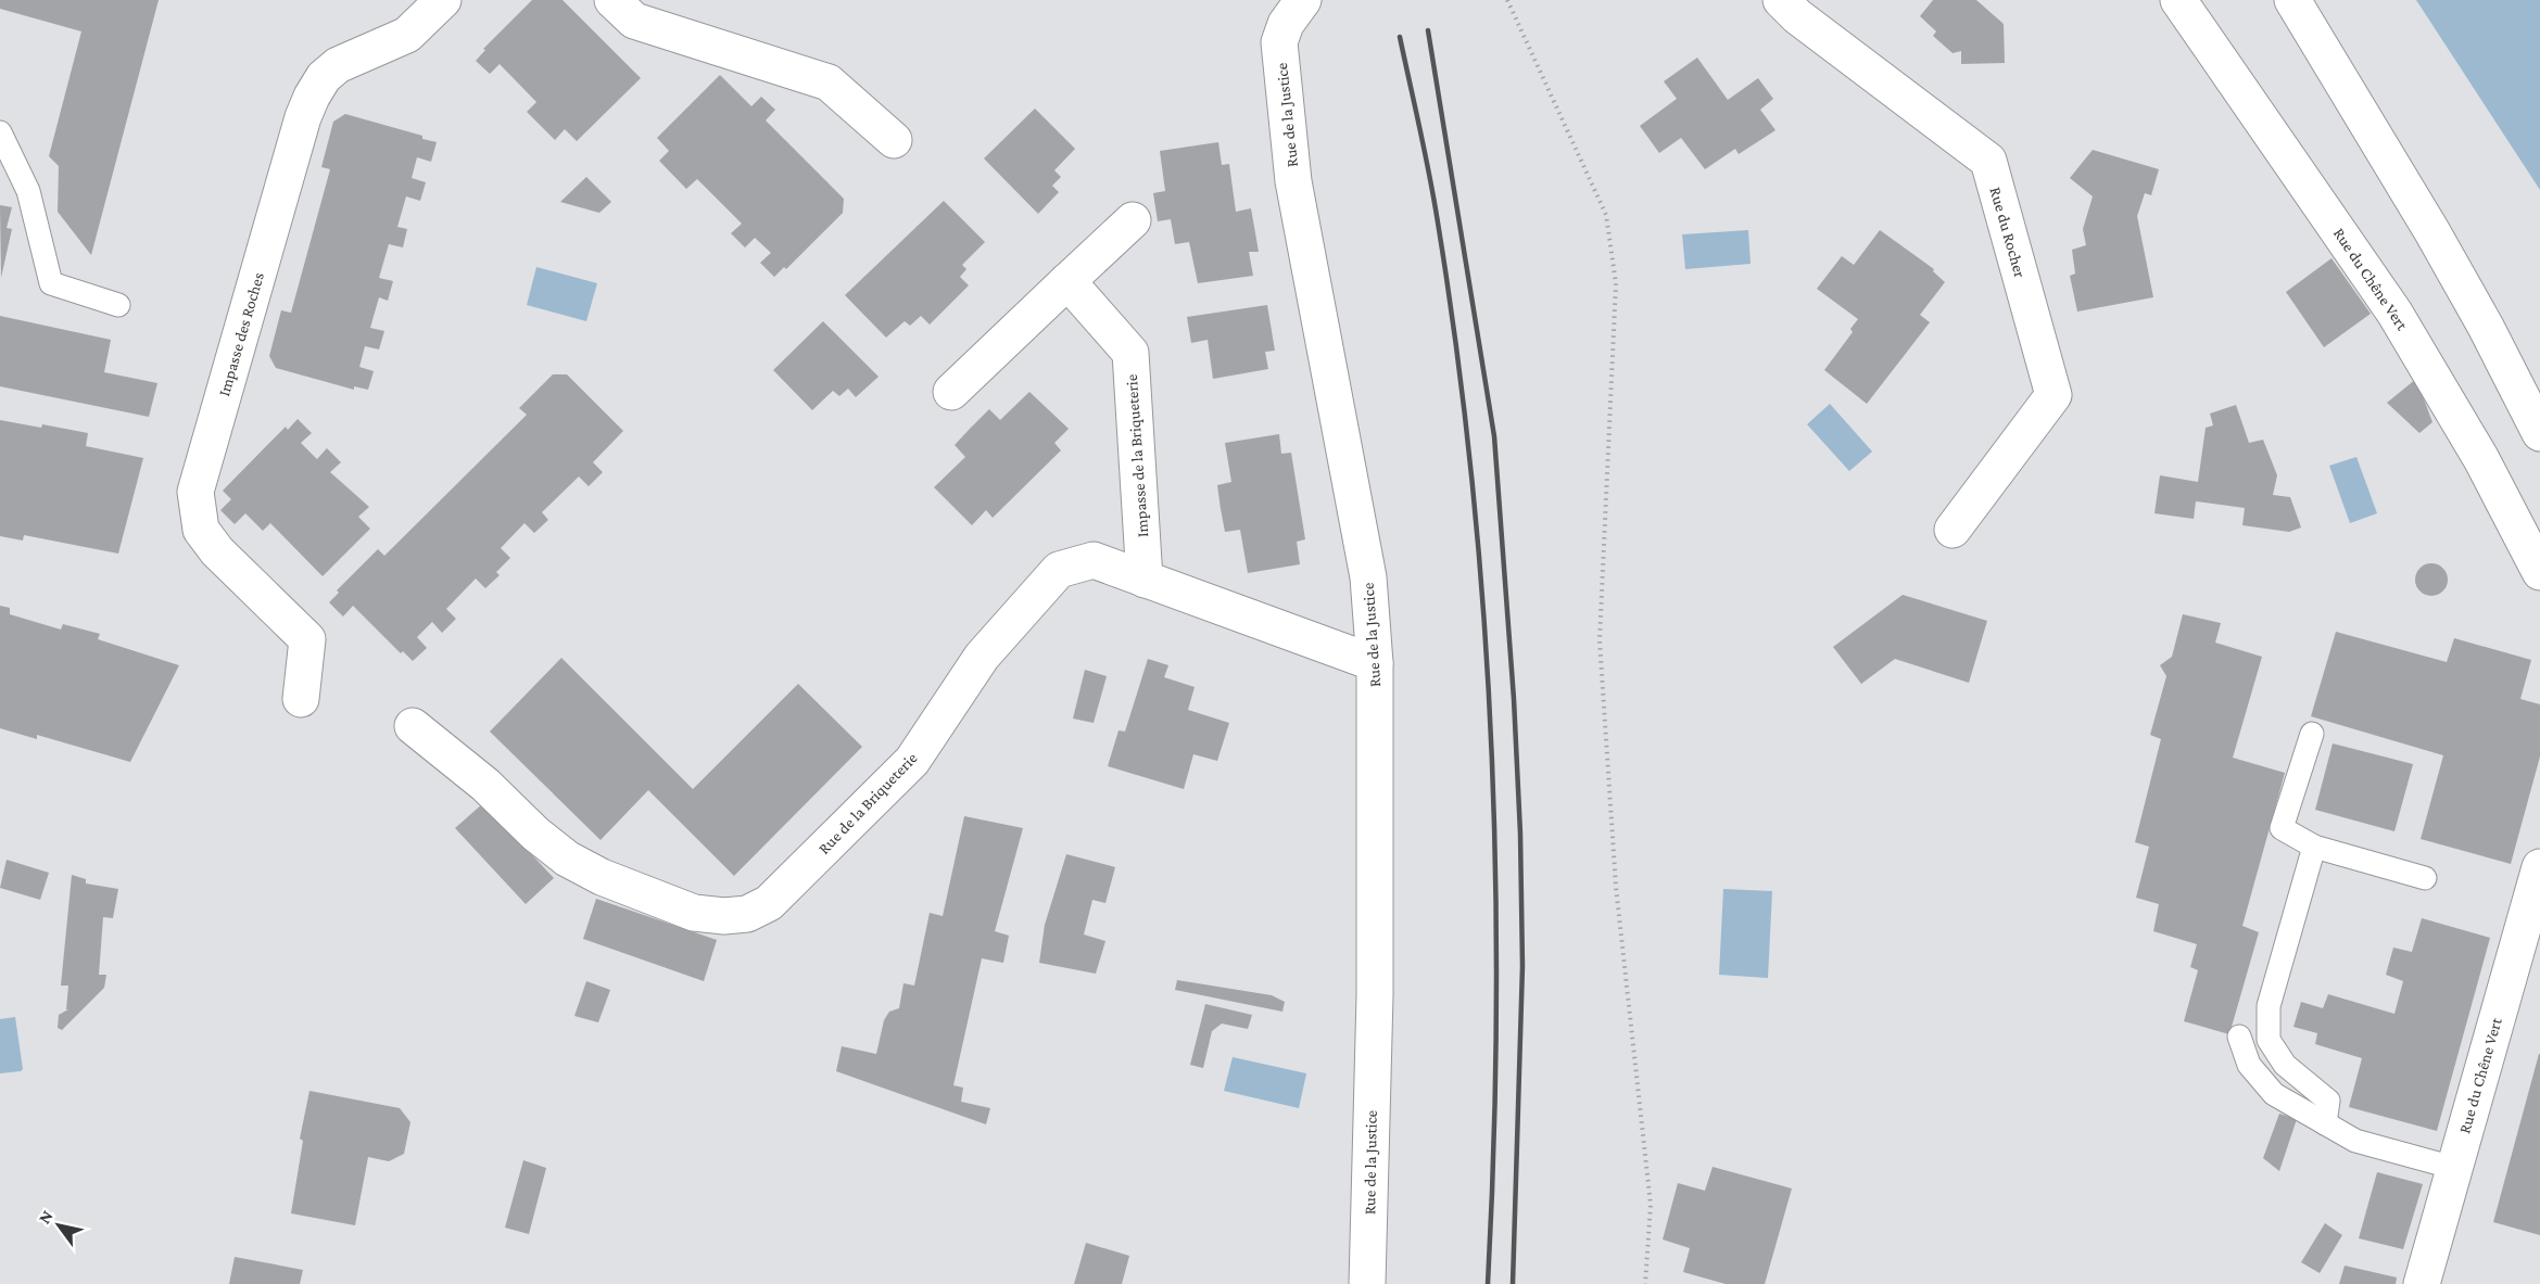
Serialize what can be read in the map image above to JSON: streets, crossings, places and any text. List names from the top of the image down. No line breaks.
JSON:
{"streets":{"street":["Rue de la Justice","Rue du Rocher","Rue du Chêne Vert","Impasse des Roches","Impasse de la Briqueterie","Rue de la Briqueterie"]},"crossings":[["Rue de la Justice","Rue de la Briqueterie"],["Impasse de la Briqueterie","Rue de la Briqueterie"]],"north":"top left"}
